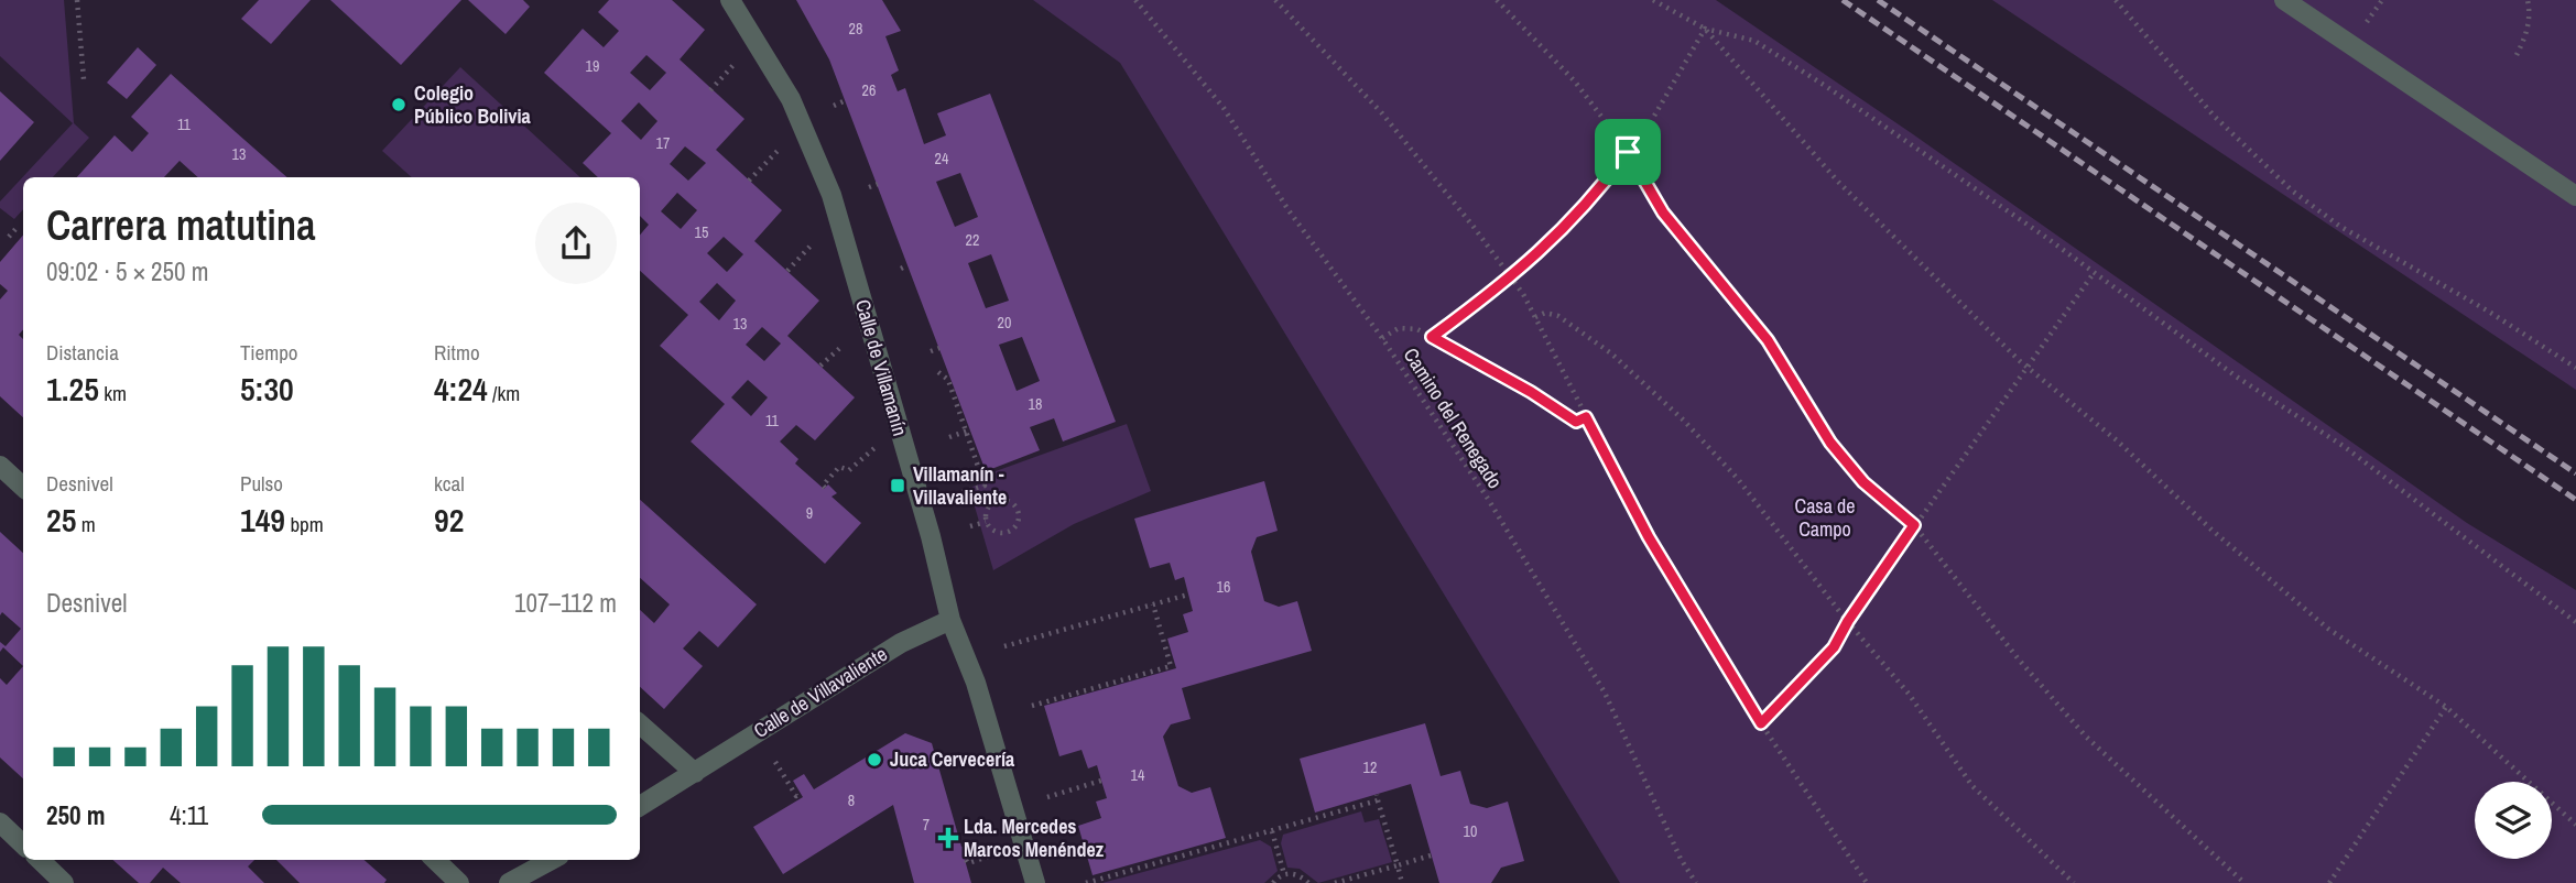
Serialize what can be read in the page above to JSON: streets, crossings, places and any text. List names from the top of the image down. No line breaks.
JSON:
{"streets":{"street":["Calle de Villamanín","Calle de Villavaliente"],"path":["Camino del Renegado"]},"crossings":[["Calle de Villamanín","Calle de Villavaliente"]],"parks":["Casa de Campo"],"places":{"other":["Colegio Público Bolivia","Juca Cervecería"],"transit":["Villamanín - Villavaliente"],"health":["Lda. Mercedes Marcos Menéndez"]},"house_numbers":["28","19","26","11","17","13","24","15","22","20","13","18","11","9","16","12","14","8","7","10"],"page":{"heading":["Carrera matutina","09:02 · 5 × 250 m"],"stats":[["Distancia","1.25 km"],["Tiempo","5:30"],["Ritmo","4:24 /km"],["Desnivel","25 m"],["Pulso","149 bpm"],["kcal","92"]],"chart":["Desnivel","107–112 m"],"list":[{"name":"250 m","note":"4:11"}]}}
